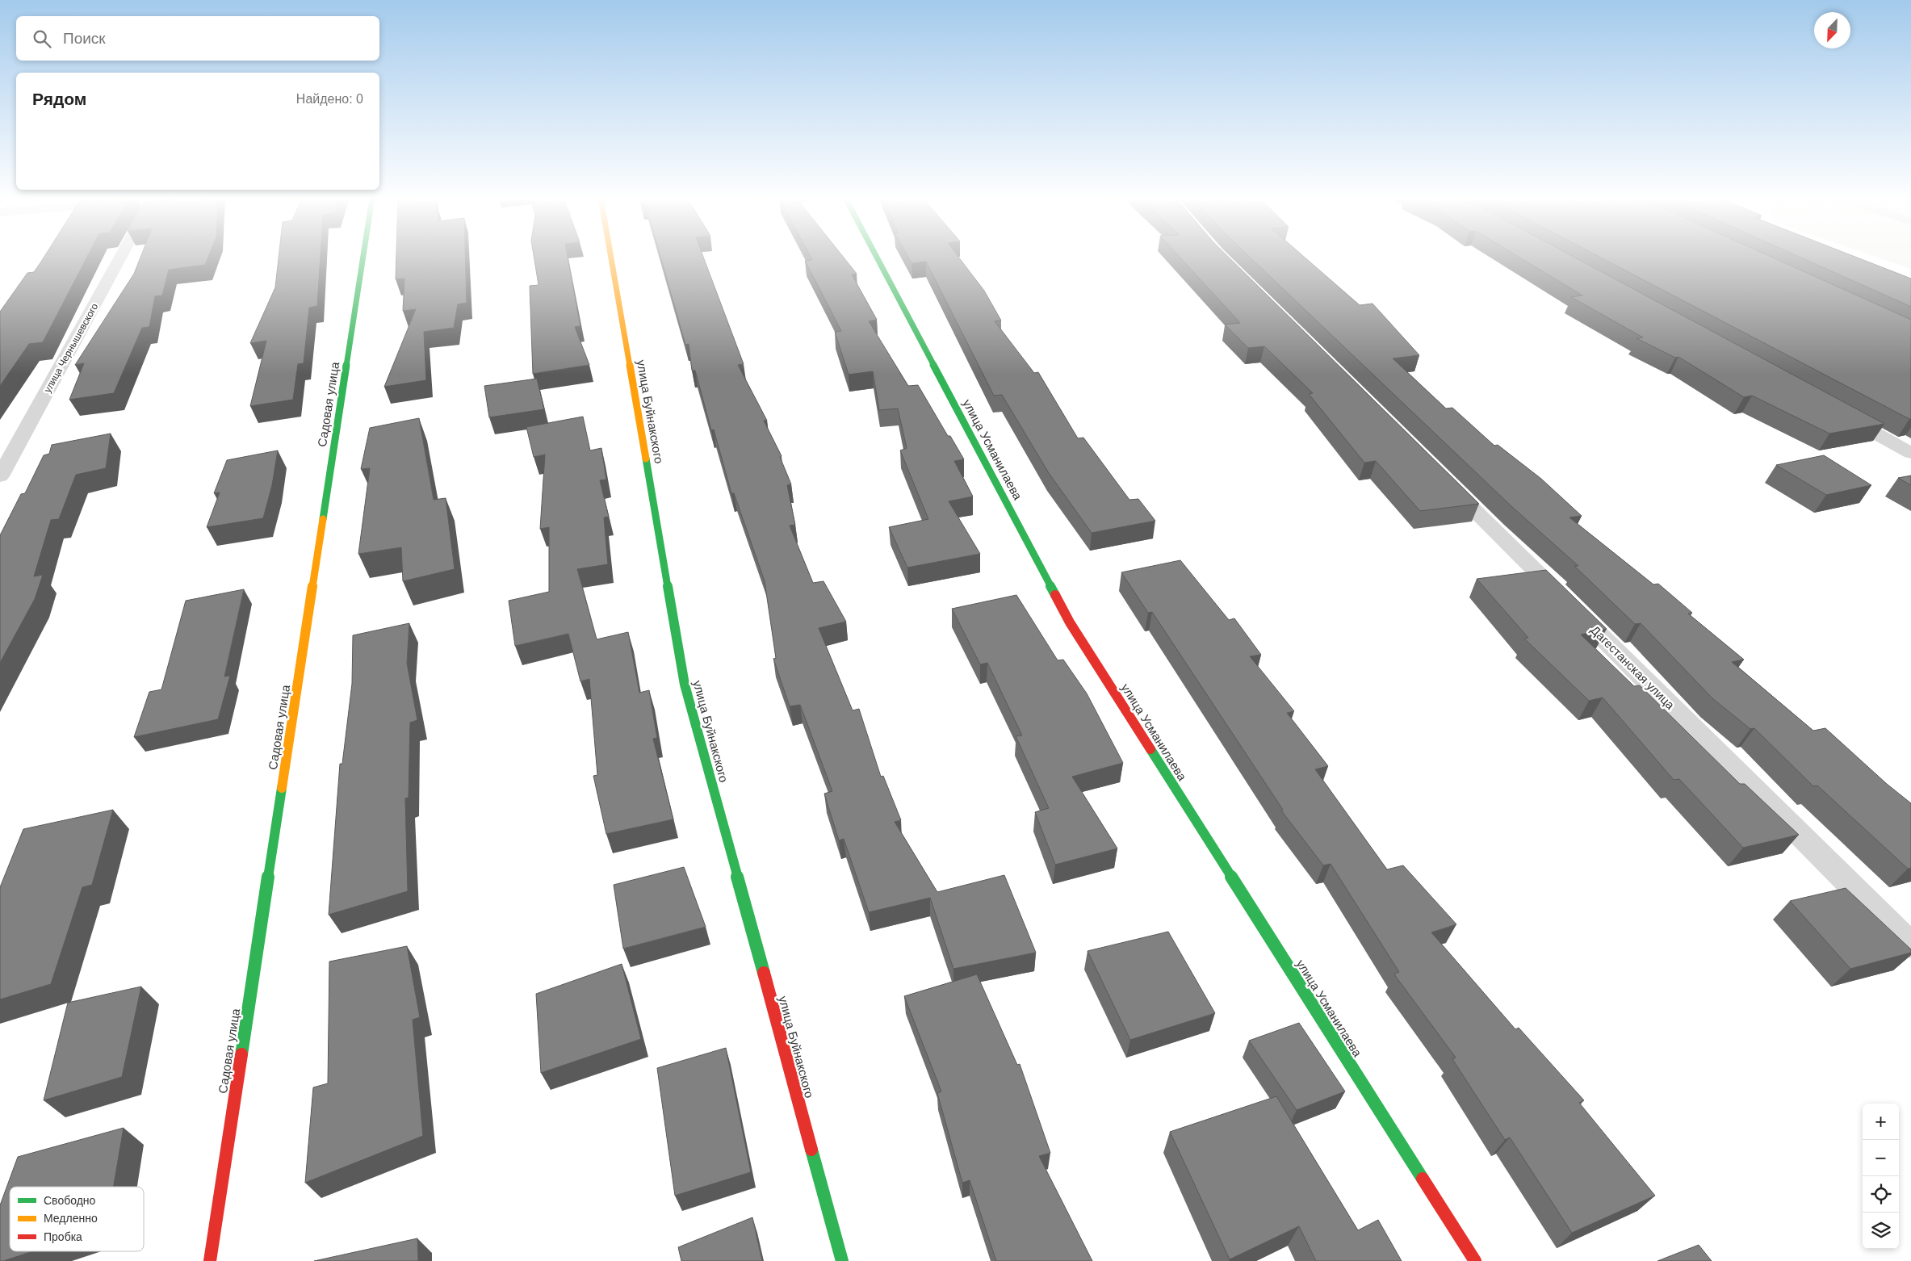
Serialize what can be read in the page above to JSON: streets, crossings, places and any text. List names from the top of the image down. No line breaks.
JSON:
{"streets":{"street":["улица Чернышевского","Садовая улица","улица Буйнакского","улица Усманилаева","Дагестанская улица"]},"legend":["Свободно","Медленно","Пробка"],"north":"bottom left","page":{"search":"Поиск","heading":["Рядом","Найдено: 0"],"map_buttons":["+","−"]}}
